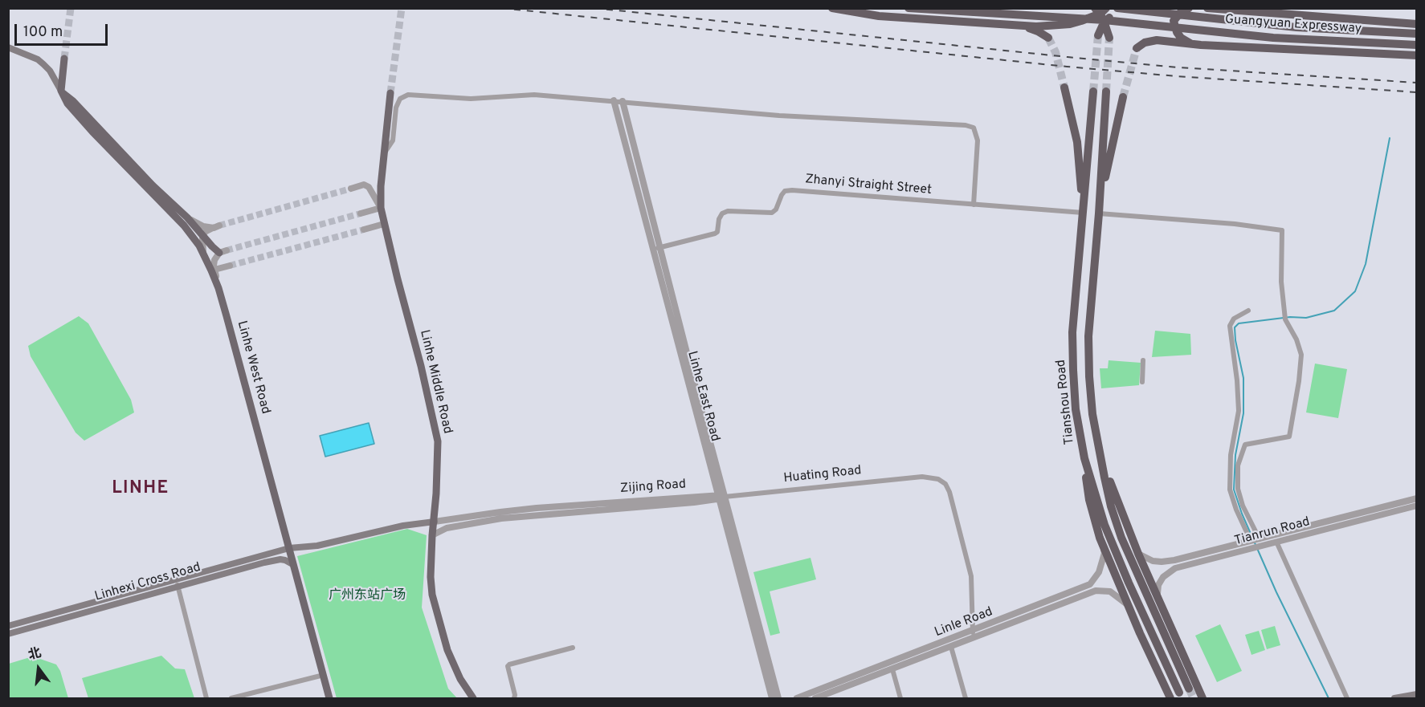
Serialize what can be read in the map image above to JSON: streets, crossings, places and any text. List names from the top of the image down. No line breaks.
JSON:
{"streets":{"highway":["Guangyuan Expressway","Tianshou Road"],"main road":["Linhe West Road","Linhe Middle Road","Zijing Road","Linhexi Cross Road"],"street":["Zhanyi Straight Street","Linhe East Road","Huating Road","Tianrun Road","Linle Road"]},"crossings":[["Zhanyi Straight Street","Linhe East Road"],["Zhanyi Straight Street","Tianshou Road"],["Linhe West Road","Zijing Road"],["Linhe West Road","Linhexi Cross Road"],["Linhe Middle Road","Zijing Road"],["Linhe East Road","Huating Road"],["Linhe East Road","Zijing Road"],["Huating Road","Zijing Road"],["Huating Road","Linle Road"],["Zijing Road","Linhexi Cross Road"]],"districts":["LINHE"],"parks":["广州东站广场"],"scale_bar":"100 m","north":"top"}
